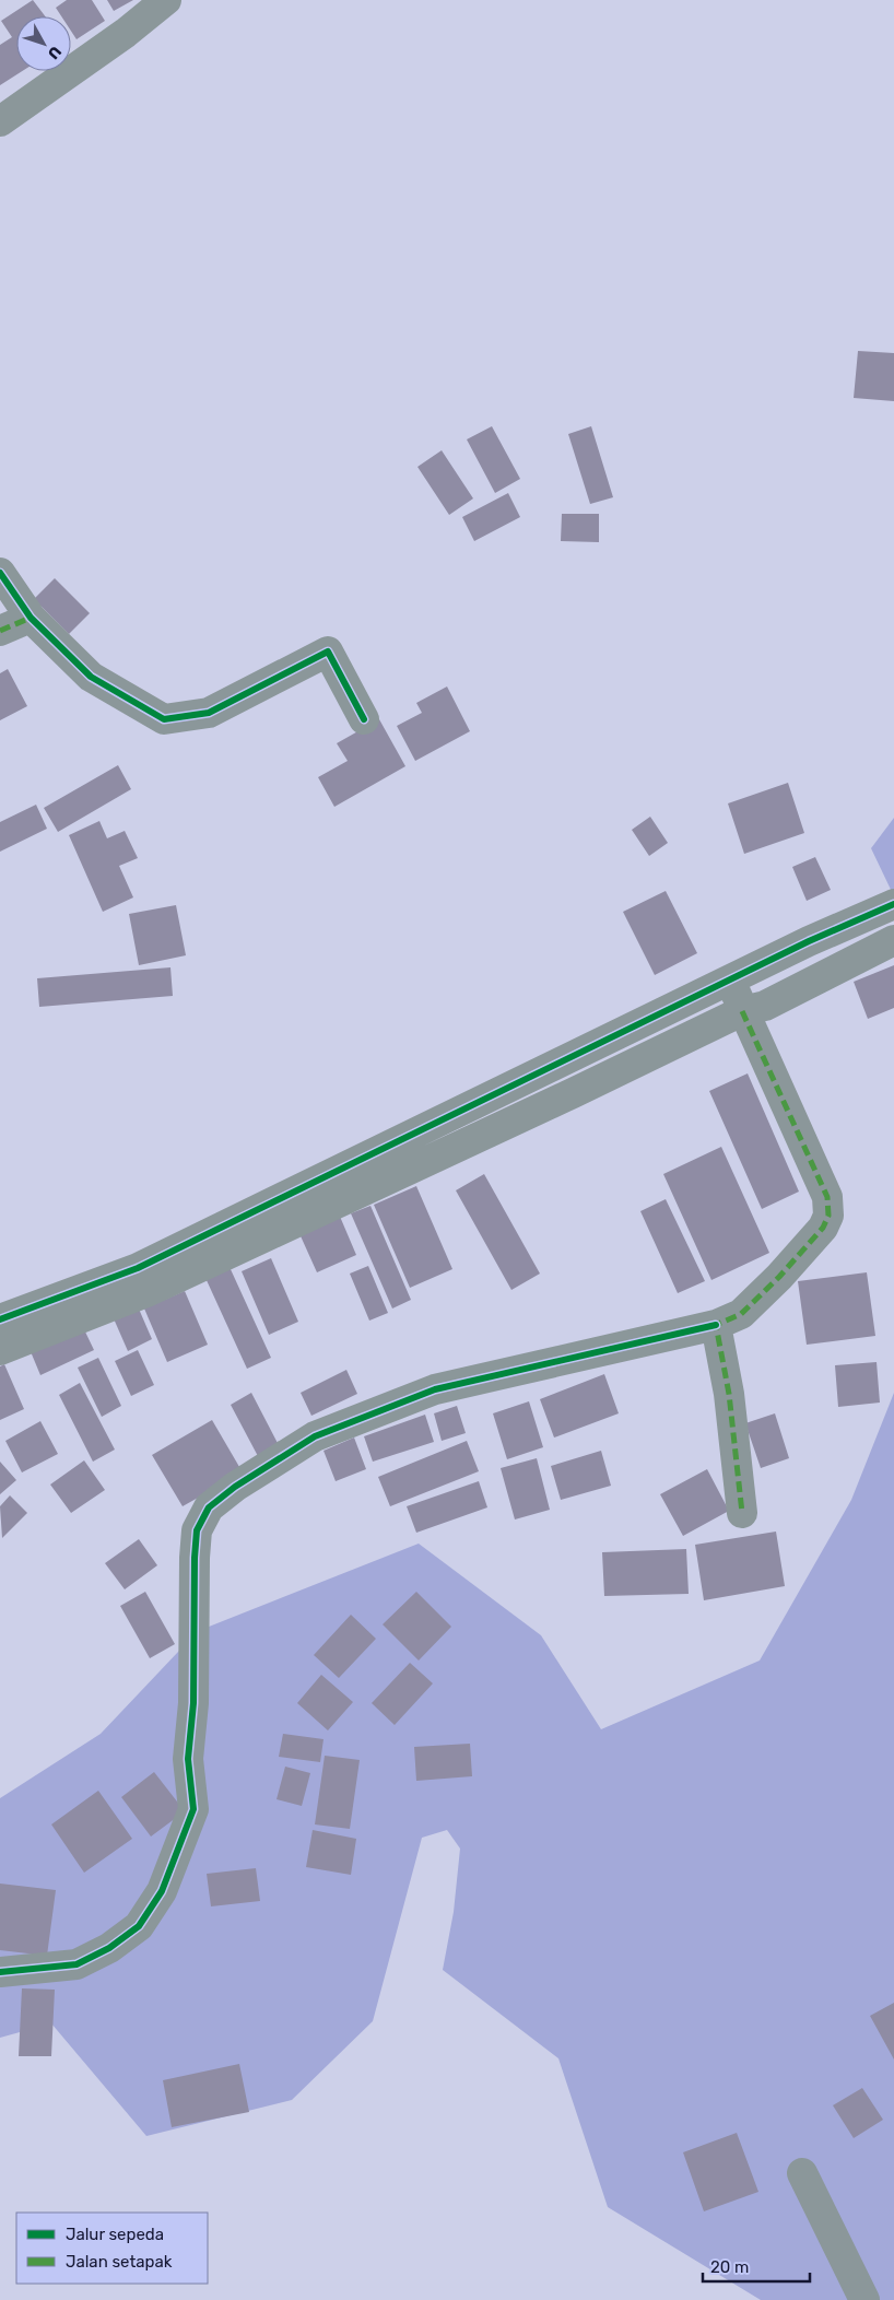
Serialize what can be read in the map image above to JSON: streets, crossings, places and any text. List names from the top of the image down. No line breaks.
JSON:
{"legend":["Jalur sepeda","Jalan setapak"],"scale_bar":"20 m","north":"bottom right"}
